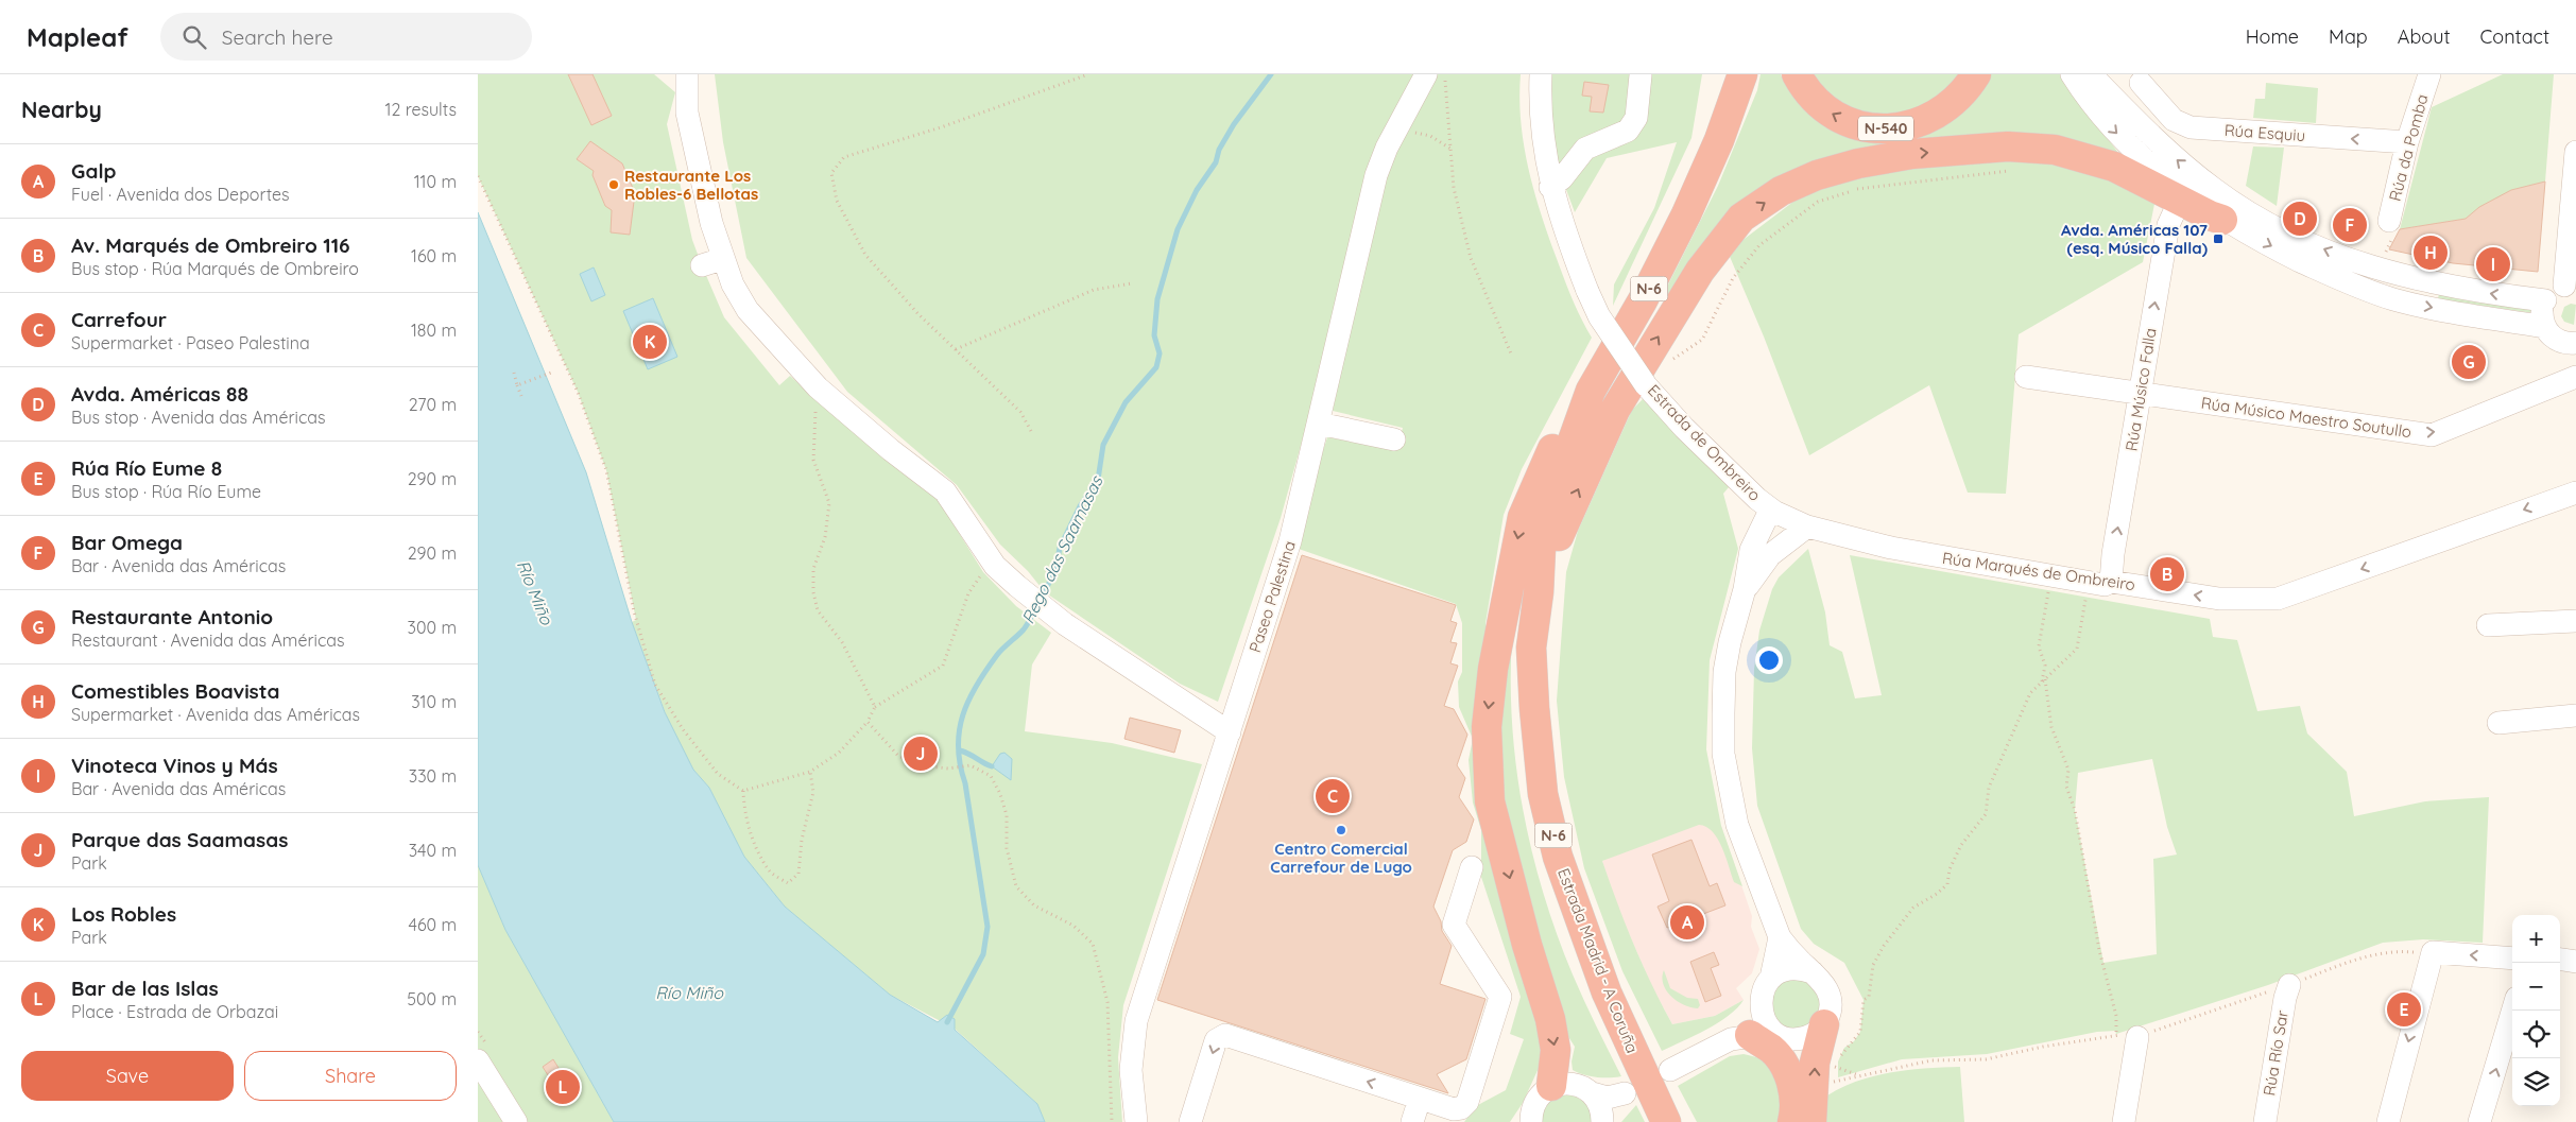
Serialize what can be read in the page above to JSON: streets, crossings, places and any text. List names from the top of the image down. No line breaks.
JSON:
{"streets":{"highway":["N-540","N-6","Estrada Madrid - A Coruña"],"street":["Rúa Esquiu","Rúa da Pomba","Rúa Músico Falla","Rúa Músico Maestro Soutullo","Estrada de Ombreiro","Rúa Marqués de Ombreiro","Paseo Palestina","Rúa Río Sar"]},"crossings":[["Rúa Esquiu","Rúa da Pomba"],["Rúa Músico Falla","Rúa Músico Maestro Soutullo"],["Rúa Músico Falla","Rúa Marqués de Ombreiro"],["Estrada de Ombreiro","Rúa Marqués de Ombreiro"]],"one_way":["Rúa Músico Falla","Rúa Marqués de Ombreiro"],"water":["Rego das Saamasas","Río Miño"],"places":{"other":["Restaurante Los Robles-6 Bellotas","Centro Comercial Carrefour de Lugo"],"transit":["Avda. Américas 107 (esq. Músico Falla)"]},"page":{"header":"Mapleaf","search":"Search here","nav":["Home","Map","About","Contact"],"heading":["Nearby","12 results"],"list":[{"mark":"A","name":"Galp","note":"Fuel · Avenida dos Deportes","value":"110 m"},{"mark":"B","name":"Av. Marqués de Ombreiro 116","note":"Bus stop · Rúa Marqués de Ombreiro","value":"160 m"},{"mark":"C","name":"Carrefour","note":"Supermarket · Paseo Palestina","value":"180 m"},{"mark":"D","name":"Avda. Américas 88","note":"Bus stop · Avenida das Américas","value":"270 m"},{"mark":"E","name":"Rúa Río Eume 8","note":"Bus stop · Rúa Río Eume","value":"290 m"},{"mark":"F","name":"Bar Omega","note":"Bar · Avenida das Américas","value":"290 m"},{"mark":"G","name":"Restaurante Antonio","note":"Restaurant · Avenida das Américas","value":"300 m"},{"mark":"H","name":"Comestibles Boavista","note":"Supermarket · Avenida das Américas","value":"310 m"},{"mark":"I","name":"Vinoteca Vinos y Más","note":"Bar · Avenida das Américas","value":"330 m"},{"mark":"J","name":"Parque das Saamasas","note":"Park","value":"340 m"},{"mark":"K","name":"Los Robles","note":"Park","value":"460 m"},{"mark":"L","name":"Bar de las Islas","note":"Place · Estrada de Orbazai","value":"500 m"}],"pins":["D","F","H","I","K","G","B","J","C","A","E","L"],"map_buttons":["+","−"],"buttons":["Save","Share"]}}
